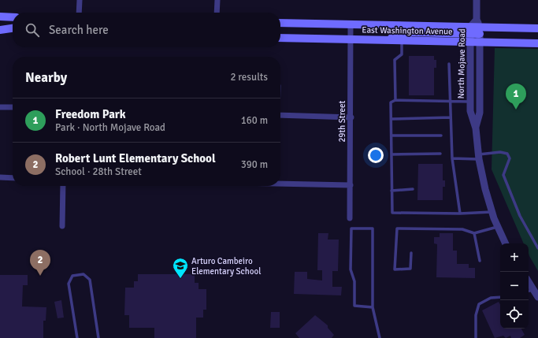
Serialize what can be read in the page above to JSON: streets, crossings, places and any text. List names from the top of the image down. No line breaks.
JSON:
{"streets":{"main road":["East Washington Avenue"],"street":["North Mojave Road","29th Street"]},"crossings":[["East Washington Avenue","North Mojave Road"],["East Washington Avenue","29th Street"]],"places":{"school or university":["Arturo Cambeiro Elementary School"]},"page":{"search":"Search here","heading":["Nearby","2 results"],"pins":["1","2"],"list":[{"mark":"1","name":"Freedom Park","note":"Park · North Mojave Road","value":"160 m"},{"mark":"2","name":"Robert Lunt Elementary School","note":"School · 28th Street","value":"390 m"}],"map_buttons":["+","−"]}}
